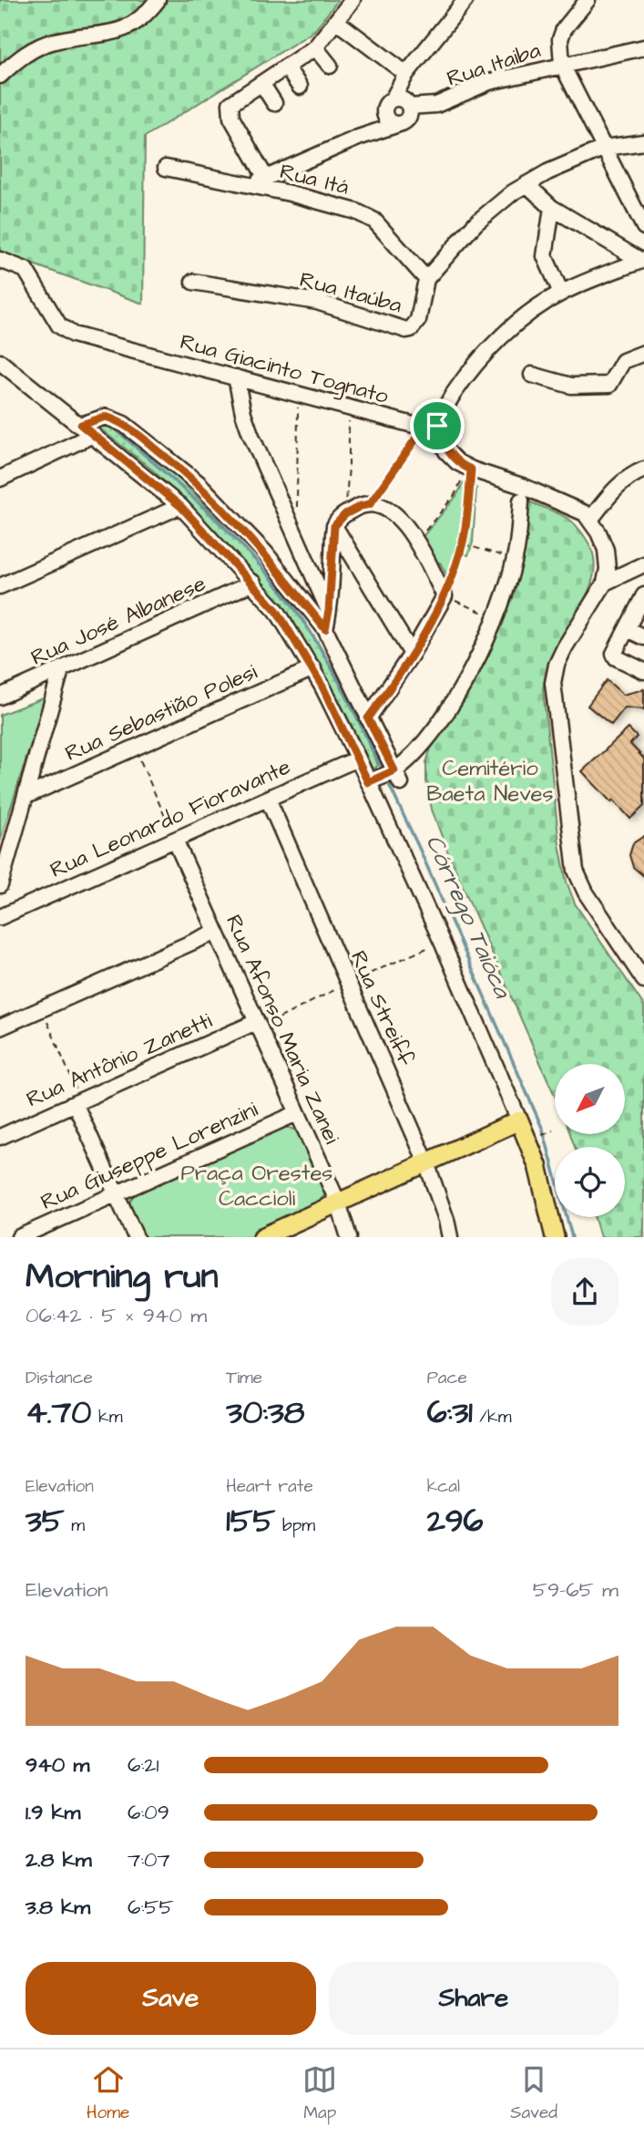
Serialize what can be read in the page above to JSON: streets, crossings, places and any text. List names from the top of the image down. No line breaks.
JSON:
{"streets":{"street":["Rua Itaiba","Rua Itá","Rua Itaúba","Rua Giacinto Tognato","Rua José Albanese","Rua Sebastião Polesi","Rua Leonardo Fioravante","Rua Streiff","Rua Afonso Maria Zanei","Rua Antônio Zanetti","Rua Giuseppe Lorenzini"]},"crossings":[["Rua Itaiba","Rua Itá"],["Rua Itaiba","Rua Itaúba"],["Rua Itá","Rua Itaúba"],["Rua Leonardo Fioravante","Rua Streiff"],["Rua Leonardo Fioravante","Rua Afonso Maria Zanei"],["Rua Afonso Maria Zanei","Rua Antônio Zanetti"],["Rua Afonso Maria Zanei","Rua Giuseppe Lorenzini"]],"water":["Córrego Taióca"],"parks":["Cemitério Baeta Neves","Praça Orestes Caccioli"],"north":"bottom left","page":{"heading":["Morning run","06:42 · 5 × 940 m"],"stats":[["Distance","4.70 km"],["Time","30:38"],["Pace","6:31 /km"],["Elevation","35 m"],["Heart rate","155 bpm"],["kcal","296"]],"chart":["Elevation","59–65 m"],"list":[{"name":"940 m","note":"6:21"},{"name":"1.9 km","note":"6:09"},{"name":"2.8 km","note":"7:07"},{"name":"3.8 km","note":"6:55"}],"buttons":["Save","Share"],"tabs":["Home","Map","Saved"]}}
